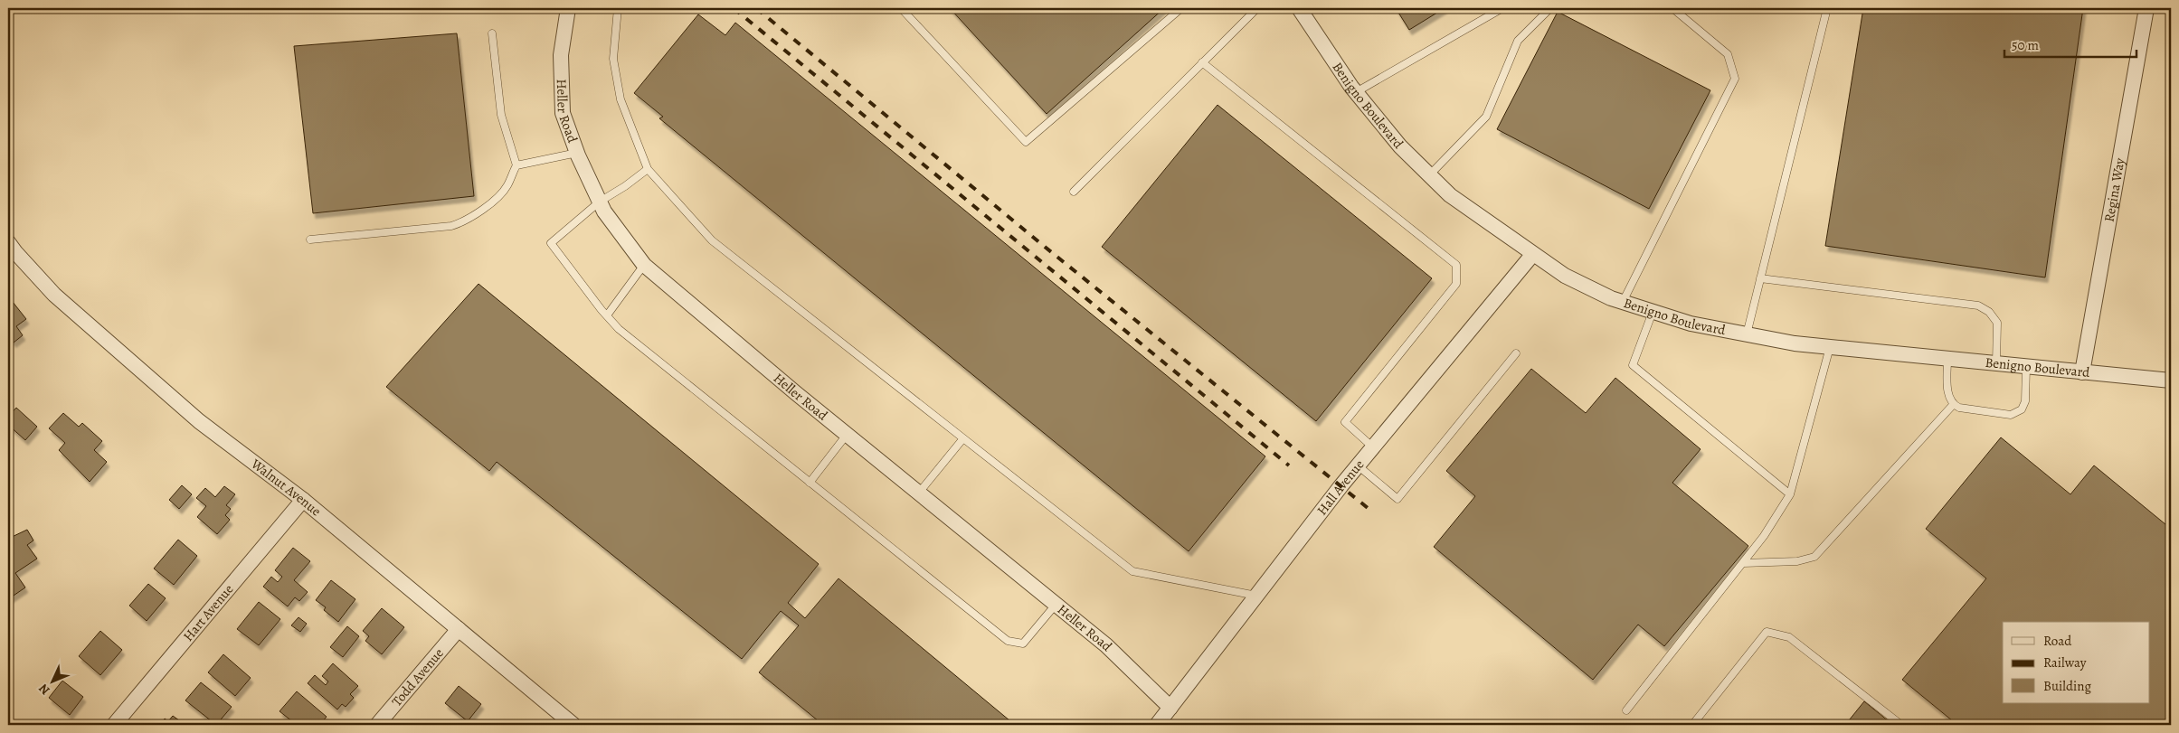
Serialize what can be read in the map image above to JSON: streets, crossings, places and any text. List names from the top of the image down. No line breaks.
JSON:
{"streets":{"street":["Benigno Boulevard","Heller Road","Regina Way","Hall Avenue","Walnut Avenue","Hart Avenue","Todd Avenue"]},"crossings":[["Benigno Boulevard","Regina Way"],["Benigno Boulevard","Hall Avenue"],["Heller Road","Hall Avenue"],["Walnut Avenue","Hart Avenue"],["Walnut Avenue","Todd Avenue"]],"legend":["Road","Railway","Building"],"scale_bar":"50 m","north":"bottom left"}
